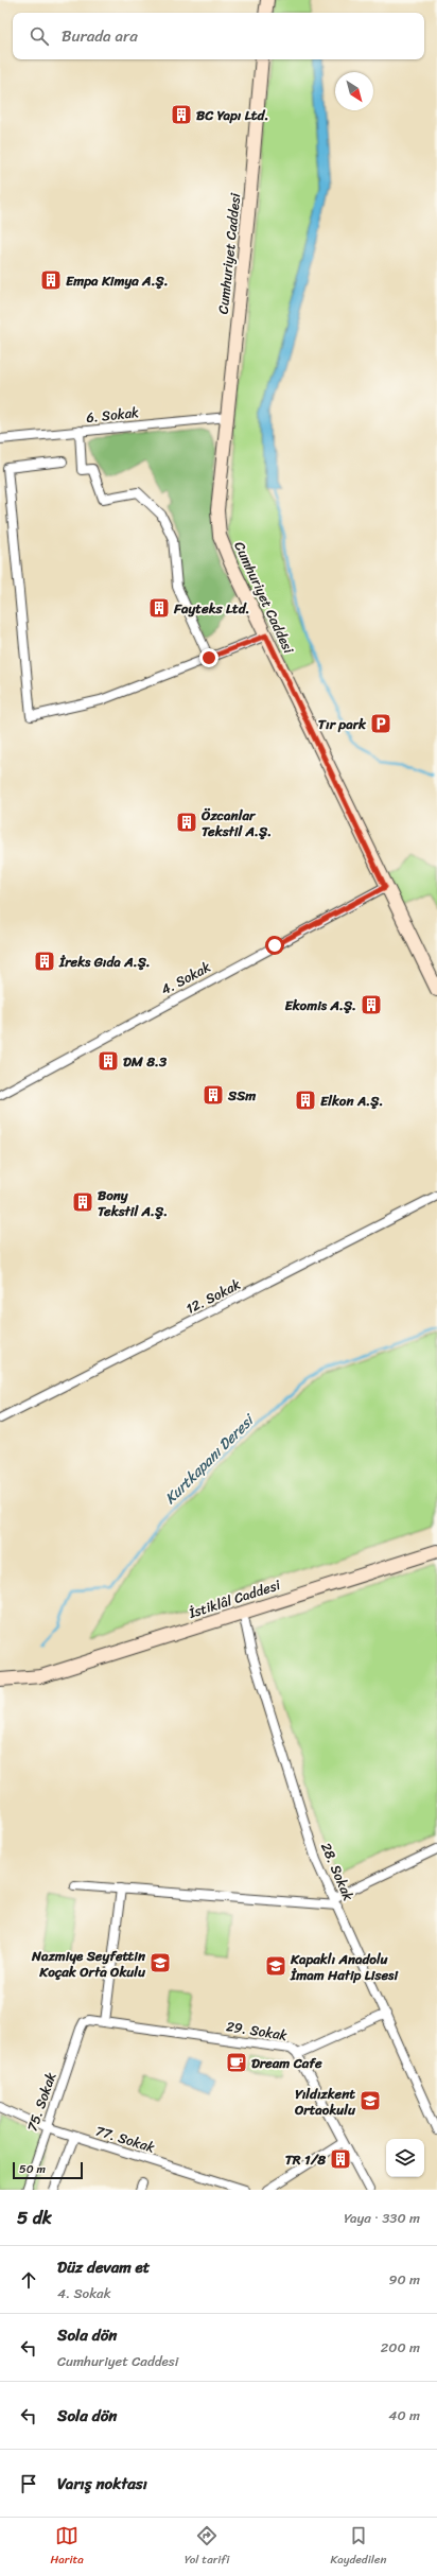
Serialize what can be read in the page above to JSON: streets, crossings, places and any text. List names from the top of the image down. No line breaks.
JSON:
{"streets":{"street":["Cumhuriyet Caddesi","6. Sokak","4. Sokak","12. Sokak","İstiklâl Caddesi","28. Sokak","29. Sokak","75. Sokak","77. Sokak"]},"crossings":[["Cumhuriyet Caddesi","6. Sokak"],["Cumhuriyet Caddesi","4. Sokak"],["İstiklâl Caddesi","28. Sokak"],["29. Sokak","75. Sokak"],["75. Sokak","77. Sokak"]],"water":["Kurtkapanı Deresi"],"places":{"building":["BC Yapı Ltd.","Empa Kimya A.Ş.","Fayteks Ltd.","Özcanlar Tekstil A.Ş.","İreks Gıda A.Ş.","Ekomis A.Ş.","DM 8.3","SSm","Elkon A.Ş.","Bony Tekstil A.Ş.","TR 1/8"],"parking":["Tır park"],"school or university":["Nazmiye Seyfettin Koçak Orta Okulu","Kapaklı Anadolu İmam Hatip Lisesi","Yıldızkent Ortaokulu"],"cafe":["Dream Cafe"]},"scale_bar":"50 m","north":"bottom right","page":{"search":"Burada ara","scale":"50 m","heading":["5 dk","Yaya · 330 m"],"list":[["Düz devam et","4. Sokak","90 m"],["Sola dön","Cumhuriyet Caddesi","200 m"],["Sola dön","40 m"],"Varış noktası"],"nav":["Harita","Yol tarifi","Kaydedilen"]}}
